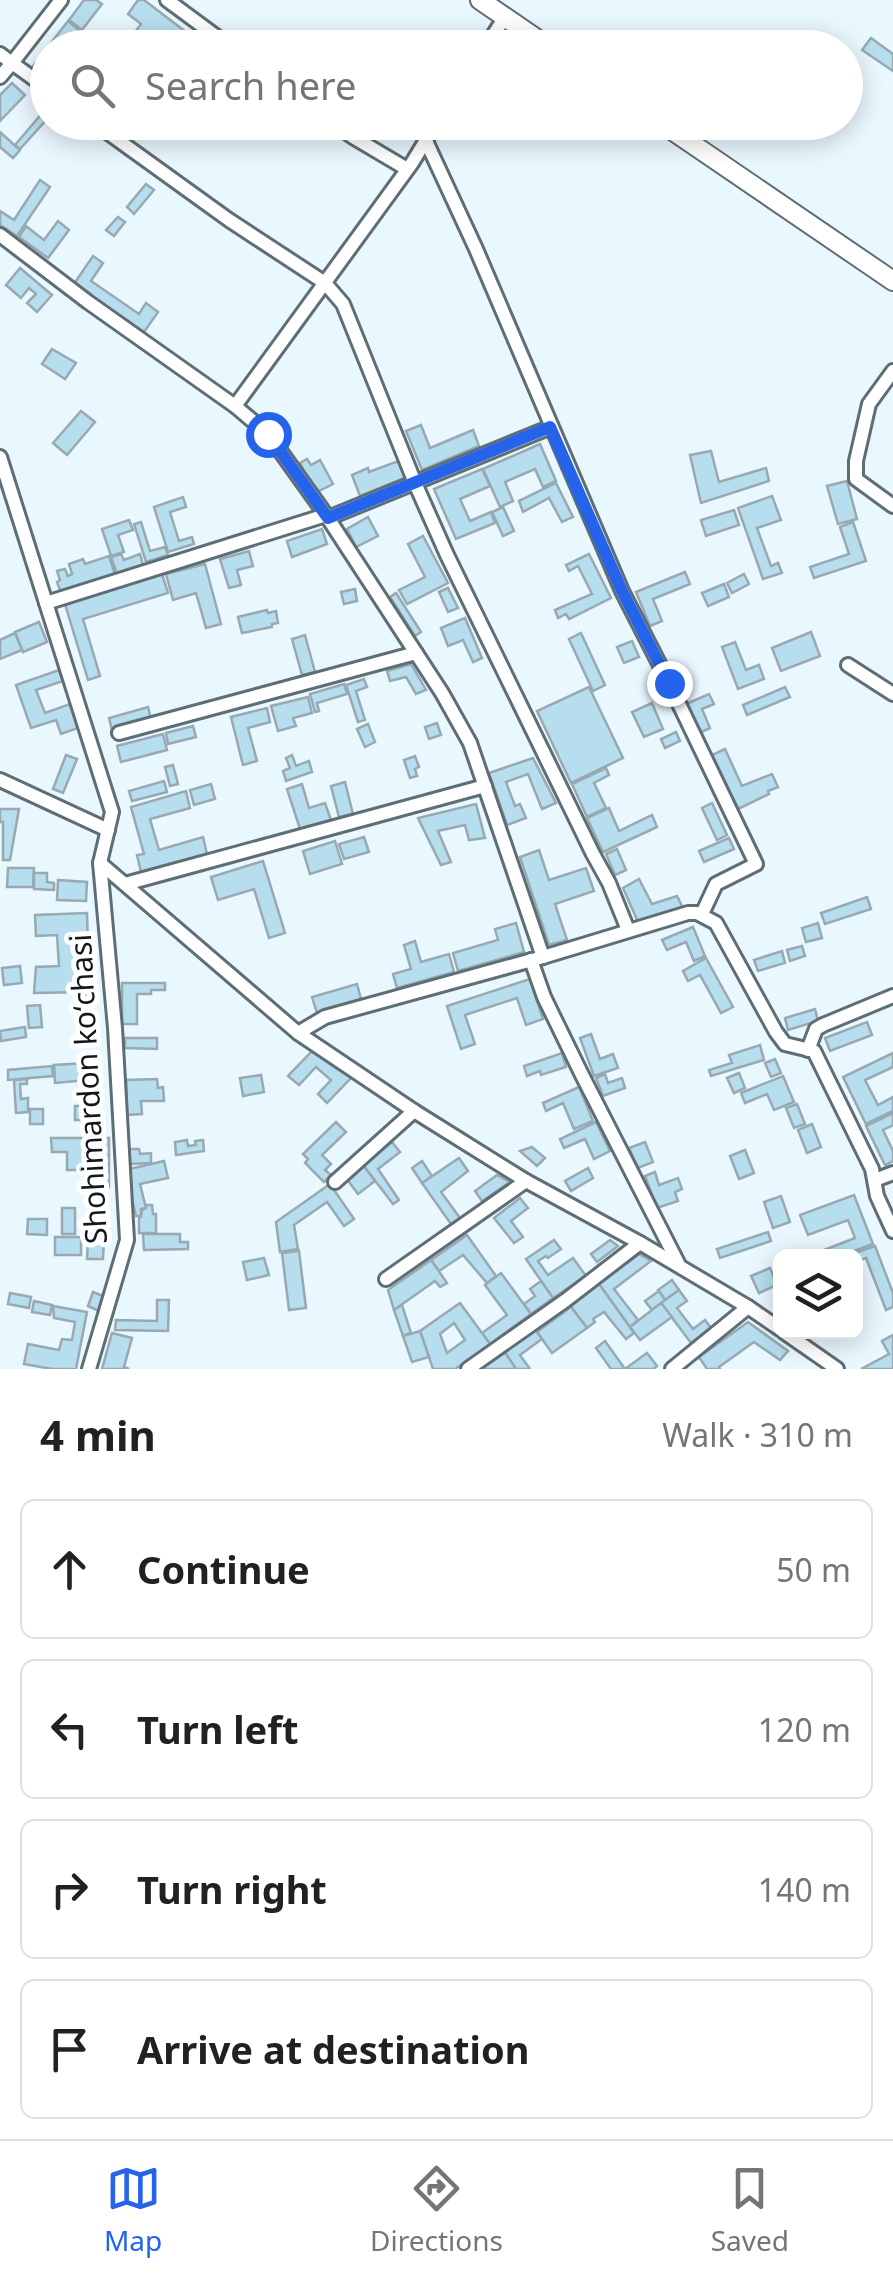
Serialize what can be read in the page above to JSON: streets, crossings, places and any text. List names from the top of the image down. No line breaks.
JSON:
{"streets":{"street":["Shohimardon koʻchasi"]},"page":{"search":"Search here","heading":["4 min","Walk · 310 m"],"list":[["Continue","50 m"],["Turn left","120 m"],["Turn right","140 m"],"Arrive at destination"],"nav":["Map","Directions","Saved"]}}
